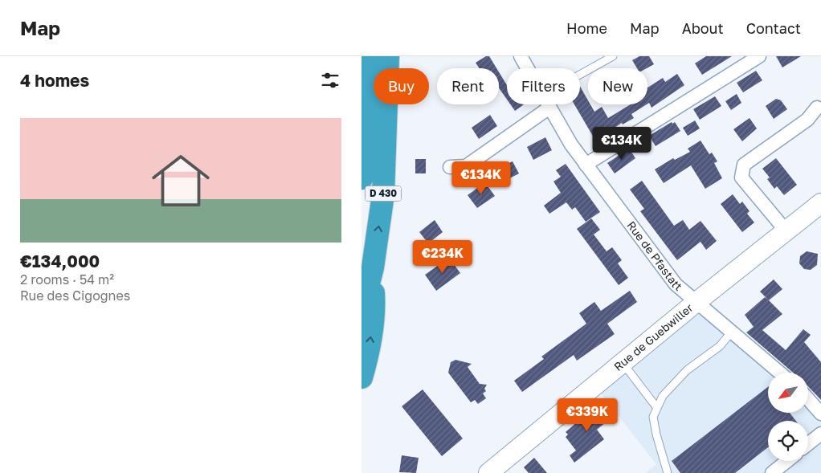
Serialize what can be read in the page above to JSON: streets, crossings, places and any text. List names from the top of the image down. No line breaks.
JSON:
{"streets":{"highway":["D 430"],"main road":["Rue de Guebwiller"],"street":["Rue de Pfastatt"]},"crossings":[["Rue de Pfastatt","Rue de Guebwiller"]],"north":"bottom left","page":{"header":"Map","nav":["Home","Map","About","Contact"],"heading":"4 homes","chip":["Buy","Rent","Filters","New"],"list":[{"name":"€134,000","note":"2 rooms · 54 m² · Rue des Cigognes"}],"price":["€134K","€134K","€234K","€339K"]}}
